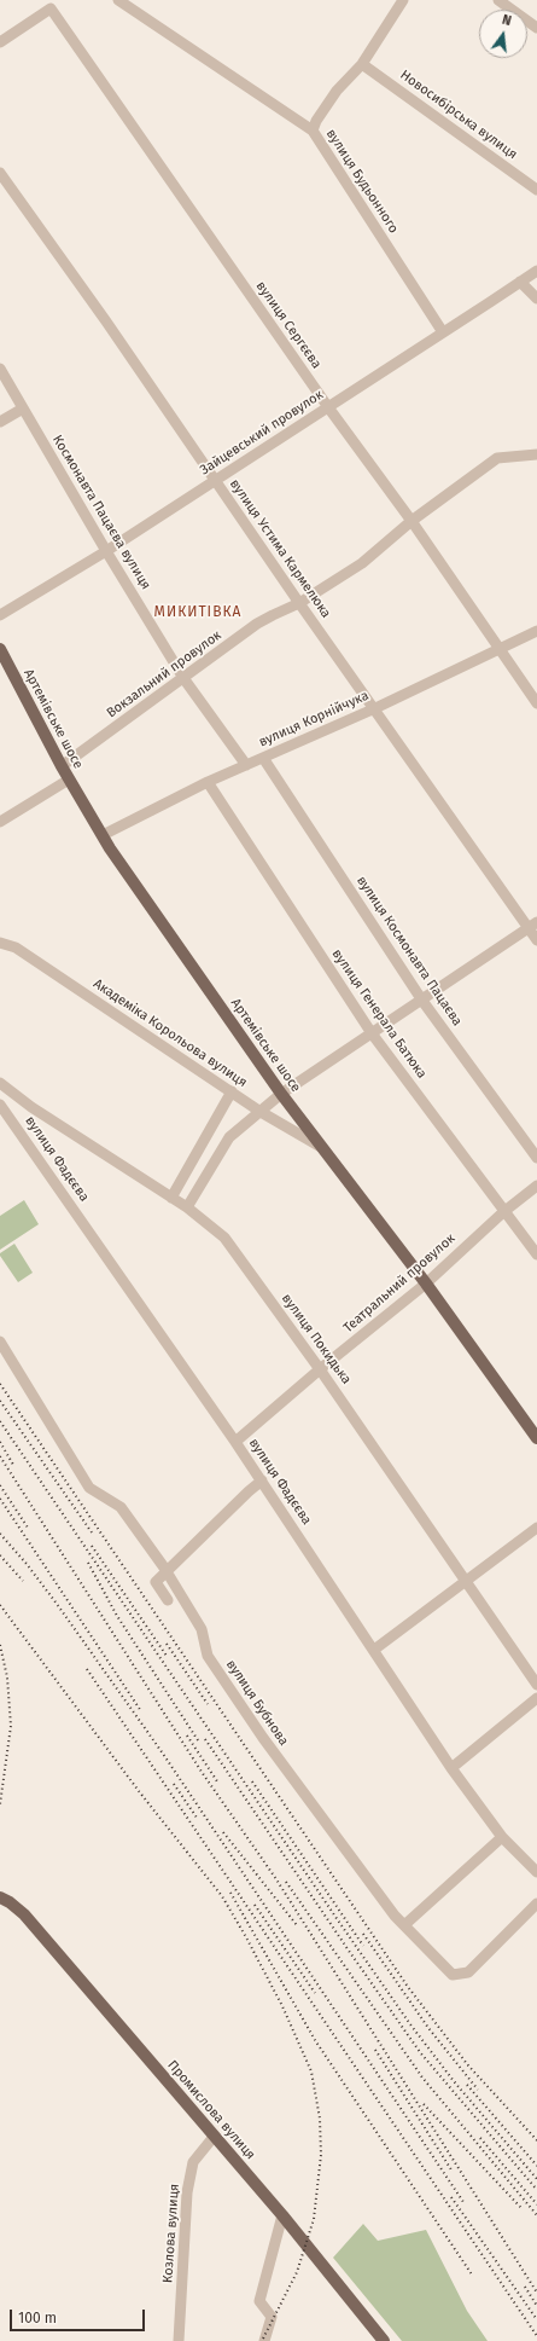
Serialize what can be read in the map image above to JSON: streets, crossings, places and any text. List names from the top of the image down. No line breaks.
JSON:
{"streets":{"main road":["Артемівське шосе","Промислова вулиця"],"street":["Новосибірська вулиця","вулиця Будьонного","вулиця Сергєєва","Зайцевський провулок","Космонавта Пацаєва вулиця","вулиця Устима Кармелюка","Вокзальний провулок","вулиця Корнійчука","вулиця Космонавта Пацаєва","вулиця Генерала Батюка","Академіка Корольова вулиця","вулиця Фадєєва","Театральний провулок","вулиця Покидька","вулиця Бубнова","Козлова вулиця"]},"crossings":[["Новосибірська вулиця","вулиця Будьонного"],["вулиця Будьонного","Зайцевський провулок"],["вулиця Сергєєва","Зайцевський провулок"],["вулиця Сергєєва","Вокзальний провулок"],["вулиця Сергєєва","вулиця Корнійчука"],["Зайцевський провулок","Космонавта Пацаєва вулиця"],["Зайцевський провулок","вулиця Устима Кармелюка"],["Космонавта Пацаєва вулиця","Вокзальний провулок"],["Космонавта Пацаєва вулиця","вулиця Корнійчука"],["вулиця Устима Кармелюка","Вокзальний провулок"],["вулиця Устима Кармелюка","вулиця Корнійчука"],["Вокзальний провулок","Артемівське шосе"],["Артемівське шосе","вулиця Корнійчука"],["Артемівське шосе","Академіка Корольова вулиця"],["Артемівське шосе","Театральний провулок"],["вулиця Корнійчука","вулиця Космонавта Пацаєва"],["вулиця Корнійчука","вулиця Генерала Батюка"],["вулиця Генерала Батюка","Театральний провулок"],["вулиця Фадєєва","Театральний провулок"],["Театральний провулок","вулиця Покидька"],["Промислова вулиця","Козлова вулиця"]],"districts":["МИКИТІВКА"],"scale_bar":"100 m","north":"top"}
